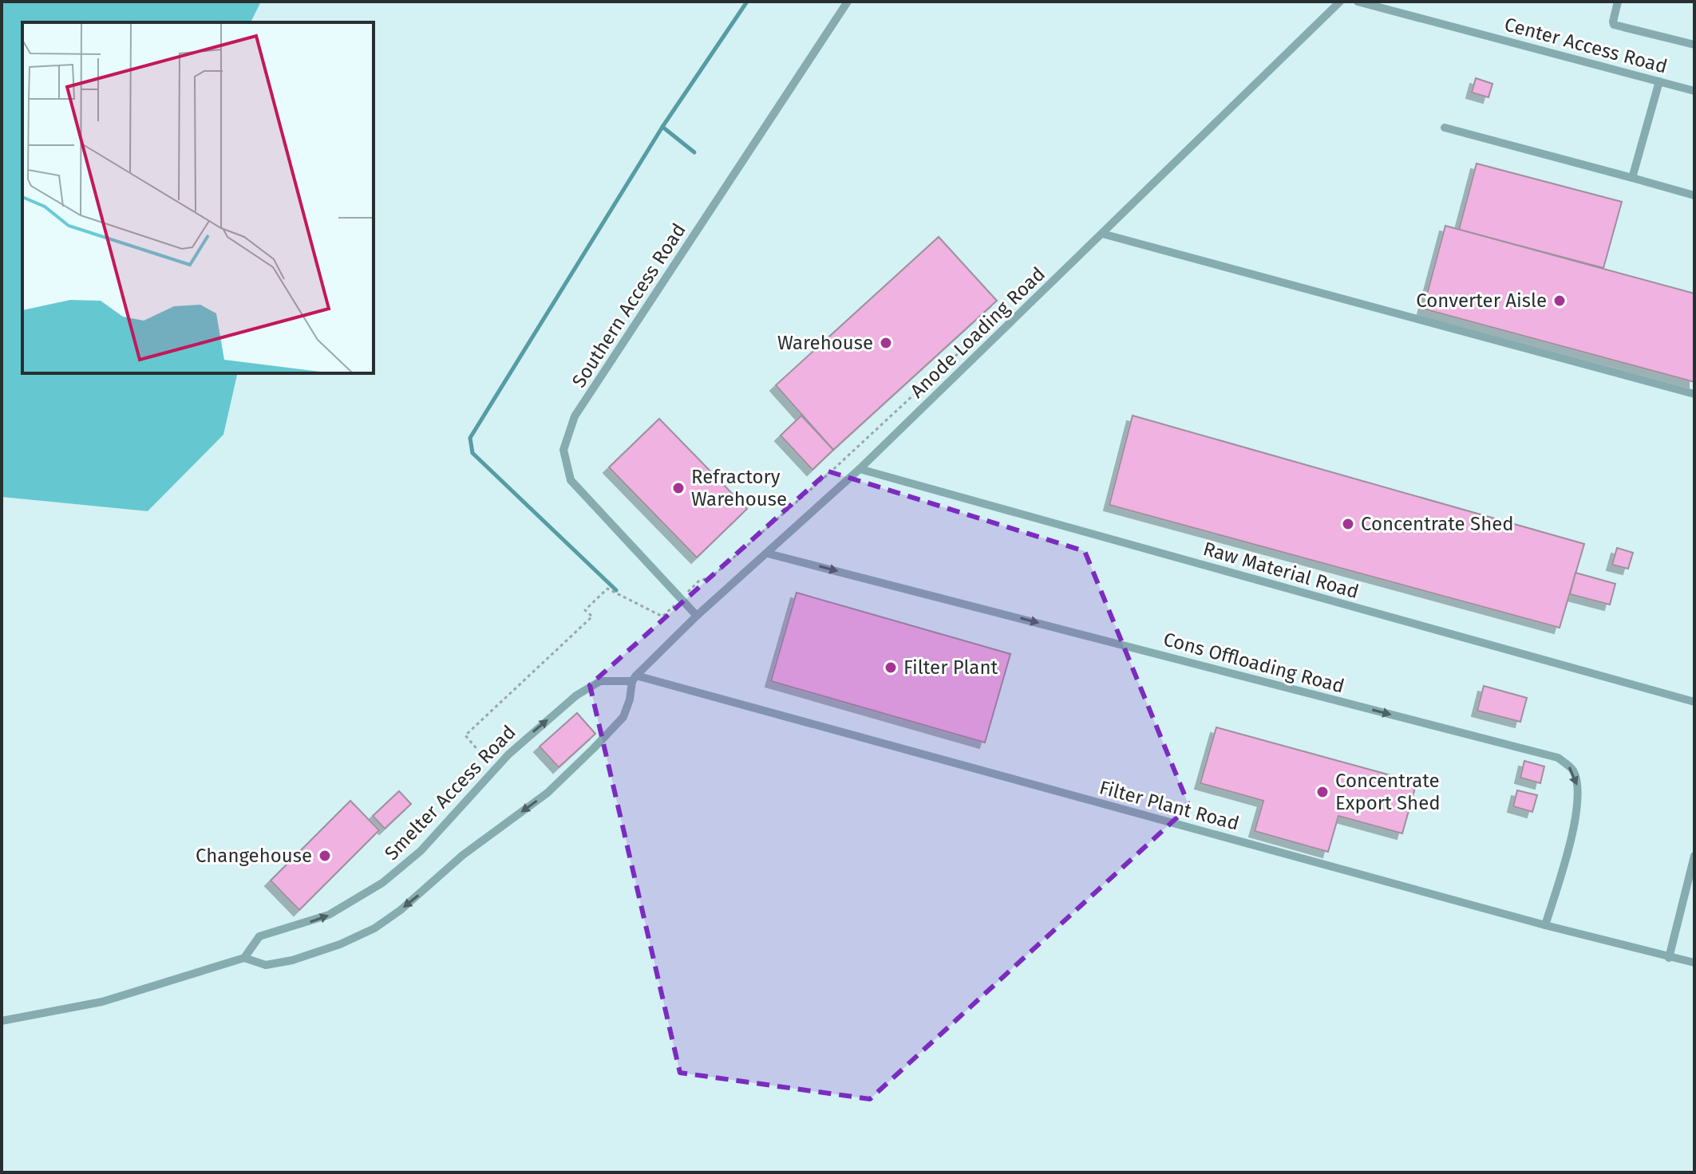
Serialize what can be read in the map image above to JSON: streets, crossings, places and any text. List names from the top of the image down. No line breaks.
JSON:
{"streets":{"lane":["Center Access Road","Southern Access Road","Anode Loading Road","Raw Material Road","Cons Offloading Road","Smelter Access Road","Filter Plant Road"]},"crossings":[["Southern Access Road","Anode Loading Road"],["Anode Loading Road","Raw Material Road"],["Anode Loading Road","Cons Offloading Road"],["Anode Loading Road","Smelter Access Road"],["Anode Loading Road","Filter Plant Road"],["Cons Offloading Road","Filter Plant Road"],["Smelter Access Road","Filter Plant Road"]],"one_way":["Cons Offloading Road"],"places":["Converter Aisle","Warehouse","Refractory Warehouse","Concentrate Shed","Filter Plant","Concentrate Export Shed","Changehouse"]}
